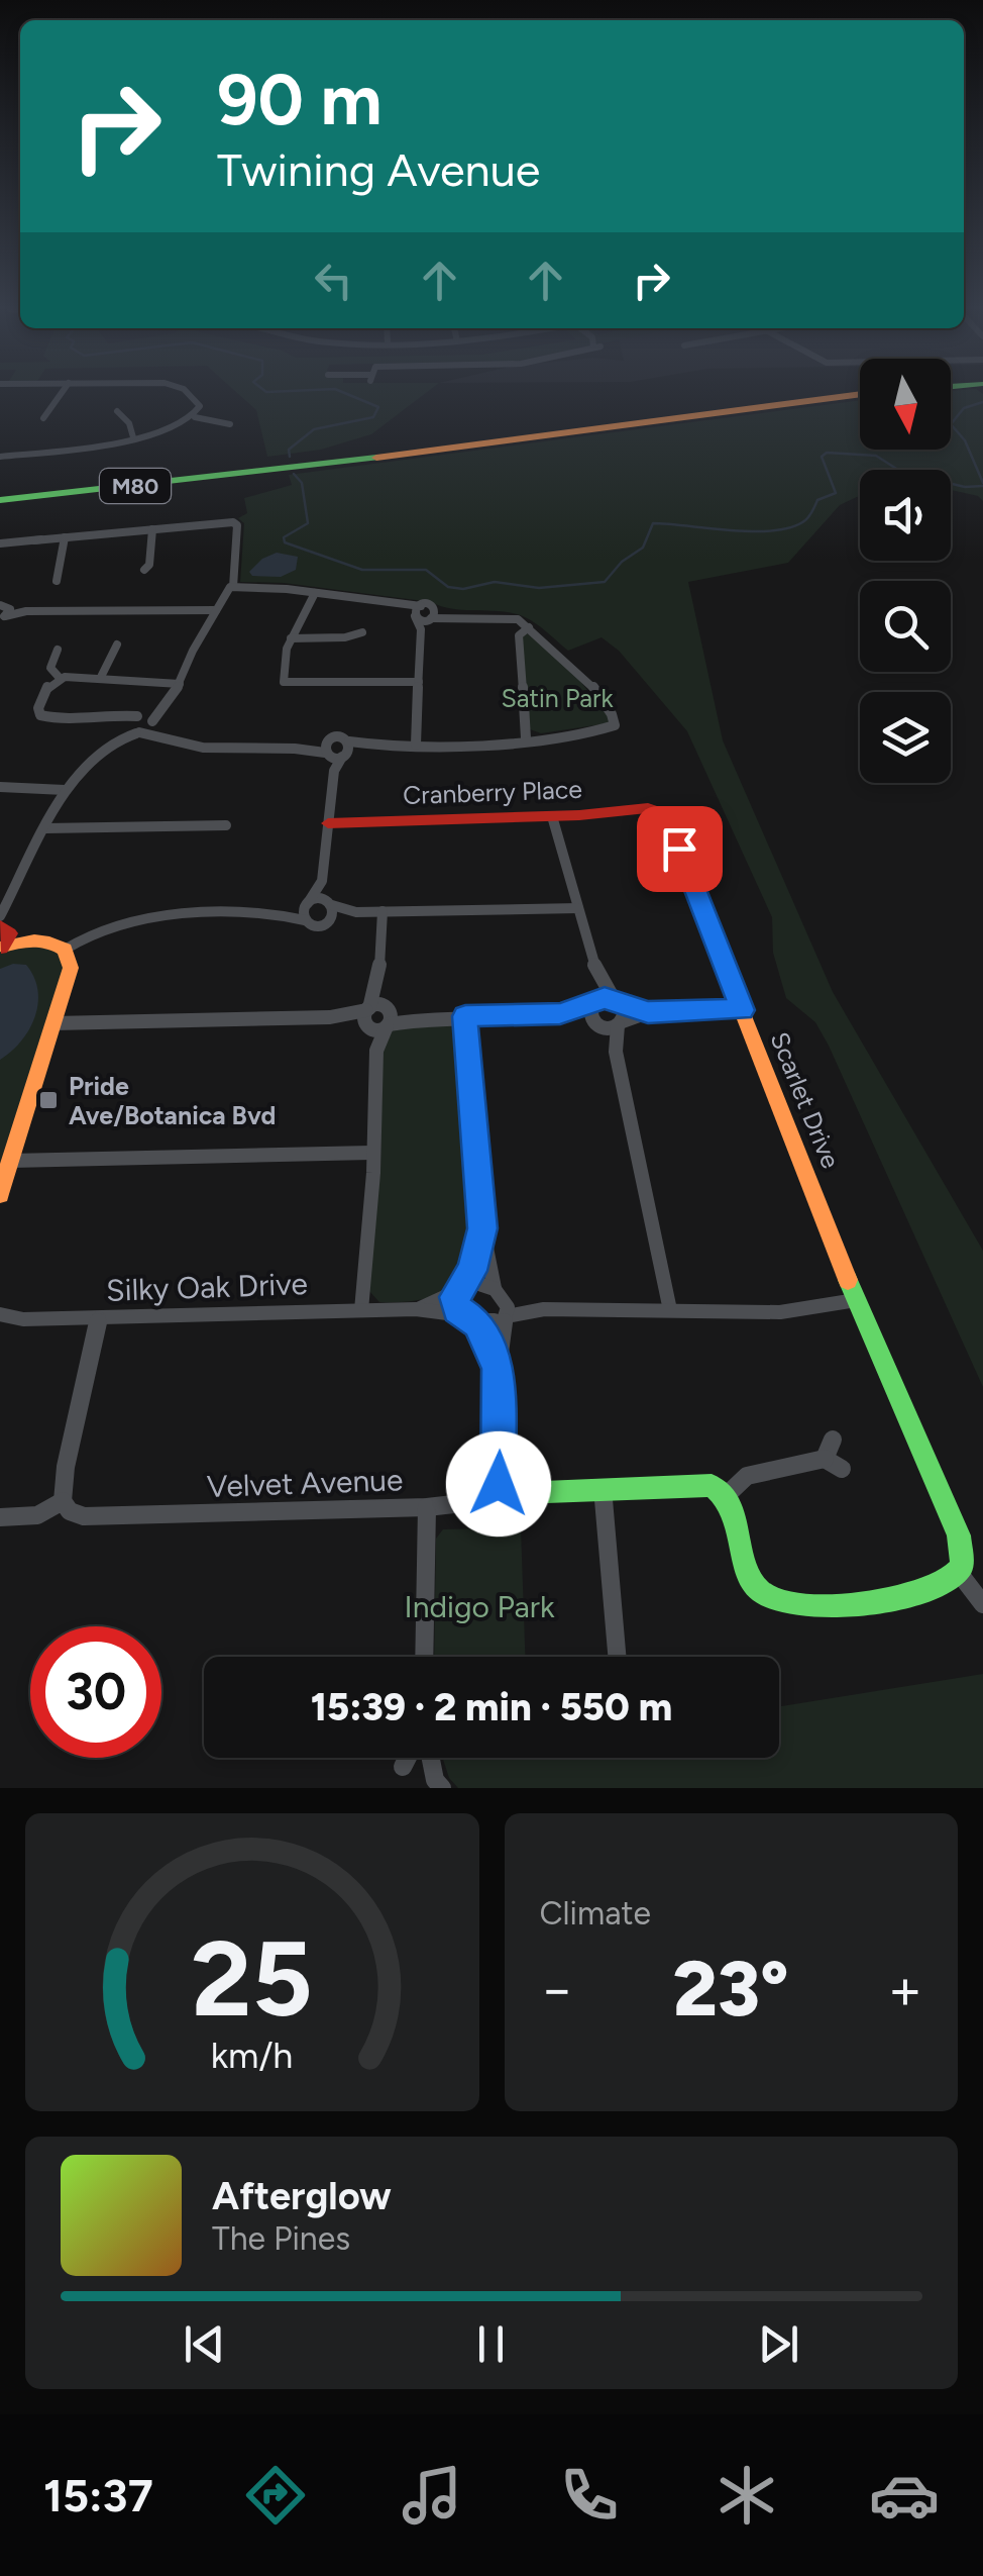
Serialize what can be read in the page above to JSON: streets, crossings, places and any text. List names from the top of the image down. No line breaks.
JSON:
{"streets":{"main road":["M80","Cranberry Place","Scarlet Drive"],"street":["Silky Oak Drive","Velvet Avenue"]},"crossings":[["Cranberry Place","Scarlet Drive"]],"parks":["Satin Park","Indigo Park"],"places":{"transit":["Pride Ave/Botanica Bvd"]},"north":"bottom","page":{"turn":["90 m","Twining Avenue"],"limit":"30","trip":"15:39 · 2 min · 550 m","tile":"Climate","heat":["−","23°","+"],"song":["Afterglow","The Pines"],"tabs":"15:37","gauge":["25","km/h"]}}
